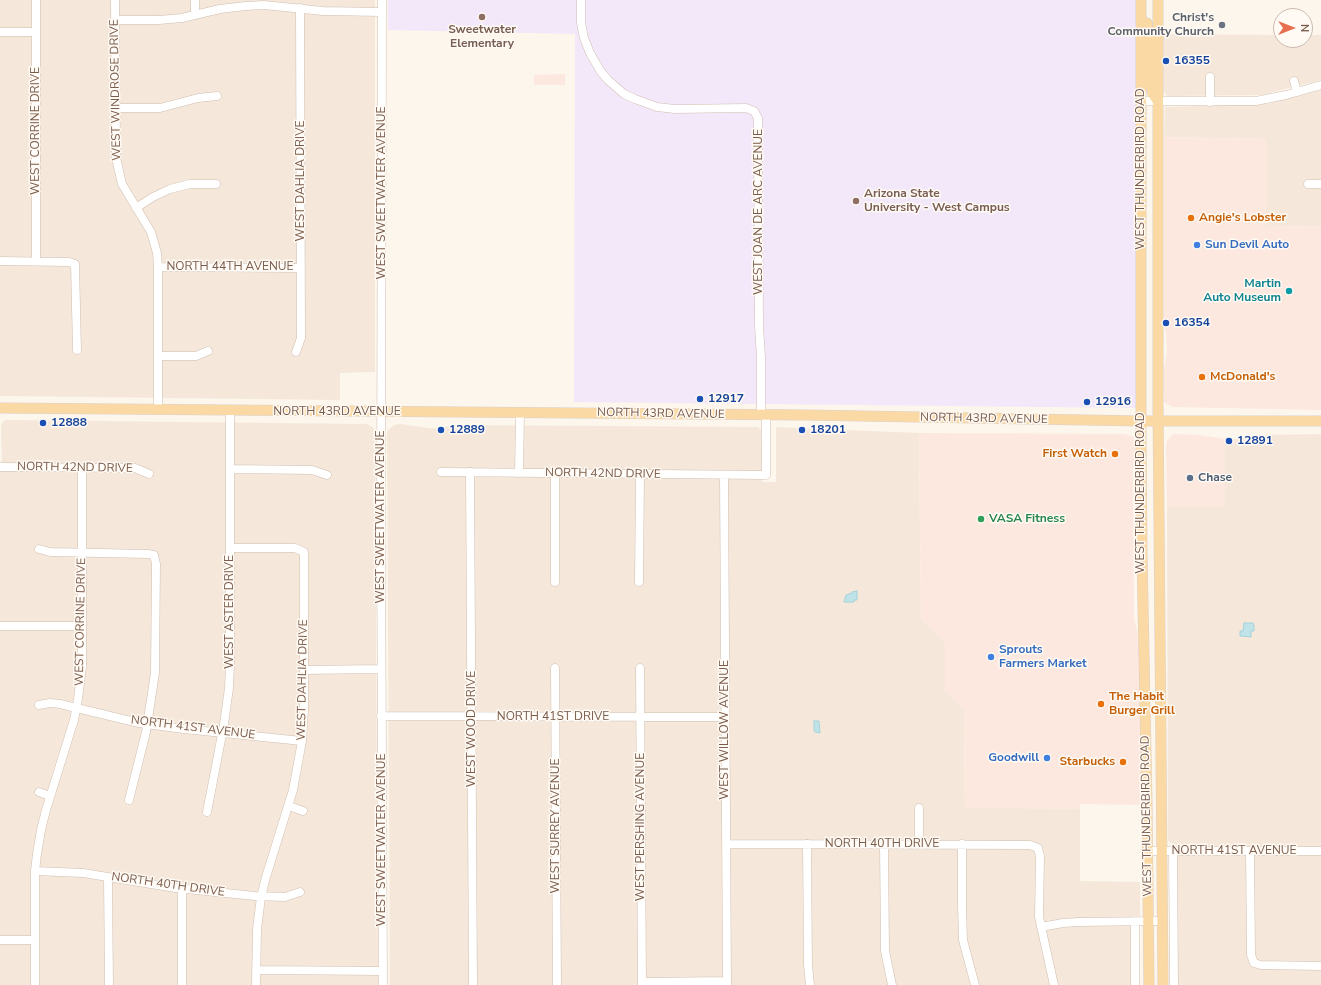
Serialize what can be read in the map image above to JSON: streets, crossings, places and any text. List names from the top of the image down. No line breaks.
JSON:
{"streets":{"main road":["WEST THUNDERBIRD ROAD","NORTH 43RD AVENUE"],"street":["WEST WINDROSE DRIVE","WEST CORRINE DRIVE","WEST DAHLIA DRIVE","WEST SWEETWATER AVENUE","WEST JOAN DE ARC AVENUE","NORTH 44TH AVENUE","NORTH 42ND DRIVE","WEST ASTER DRIVE","NORTH 41ST DRIVE","NORTH 41ST AVENUE","WEST WOOD DRIVE","WEST WILLOW AVENUE","WEST SURREY AVENUE","WEST PERSHING AVENUE","NORTH 40TH DRIVE"]},"crossings":[["WEST WINDROSE DRIVE","NORTH 44TH AVENUE"],["WEST WINDROSE DRIVE","NORTH 43RD AVENUE"],["WEST CORRINE DRIVE","NORTH 42ND DRIVE"],["WEST CORRINE DRIVE","NORTH 41ST AVENUE"],["WEST CORRINE DRIVE","NORTH 40TH DRIVE"],["WEST THUNDERBIRD ROAD","NORTH 43RD AVENUE"],["WEST THUNDERBIRD ROAD","NORTH 41ST AVENUE"],["WEST DAHLIA DRIVE","NORTH 44TH AVENUE"],["WEST DAHLIA DRIVE","WEST ASTER DRIVE"],["WEST DAHLIA DRIVE","NORTH 41ST AVENUE"],["WEST DAHLIA DRIVE","NORTH 40TH DRIVE"],["WEST SWEETWATER AVENUE","NORTH 43RD AVENUE"],["WEST SWEETWATER AVENUE","NORTH 41ST DRIVE"],["WEST JOAN DE ARC AVENUE","NORTH 43RD AVENUE"],["WEST JOAN DE ARC AVENUE","NORTH 42ND DRIVE"],["NORTH 43RD AVENUE","WEST ASTER DRIVE"],["NORTH 42ND DRIVE","WEST WOOD DRIVE"],["NORTH 42ND DRIVE","WEST WILLOW AVENUE"],["WEST ASTER DRIVE","NORTH 41ST AVENUE"],["NORTH 41ST DRIVE","WEST WOOD DRIVE"],["NORTH 41ST DRIVE","WEST WILLOW AVENUE"],["NORTH 41ST DRIVE","WEST SURREY AVENUE"],["NORTH 41ST DRIVE","WEST PERSHING AVENUE"],["WEST WILLOW AVENUE","NORTH 40TH DRIVE"]],"places":["Sweetwater Elementary","Christ's Community Church","16355","Arizona State University - West Campus","Angie's Lobster","Sun Devil Auto","Martin Auto Museum","16354","McDonald's","12917","12916","12888","12889","18201","12891","First Watch","Chase","VASA Fitness","Sprouts Farmers Market","The Habit Burger Grill","Goodwill","Starbucks"],"north":"right"}
